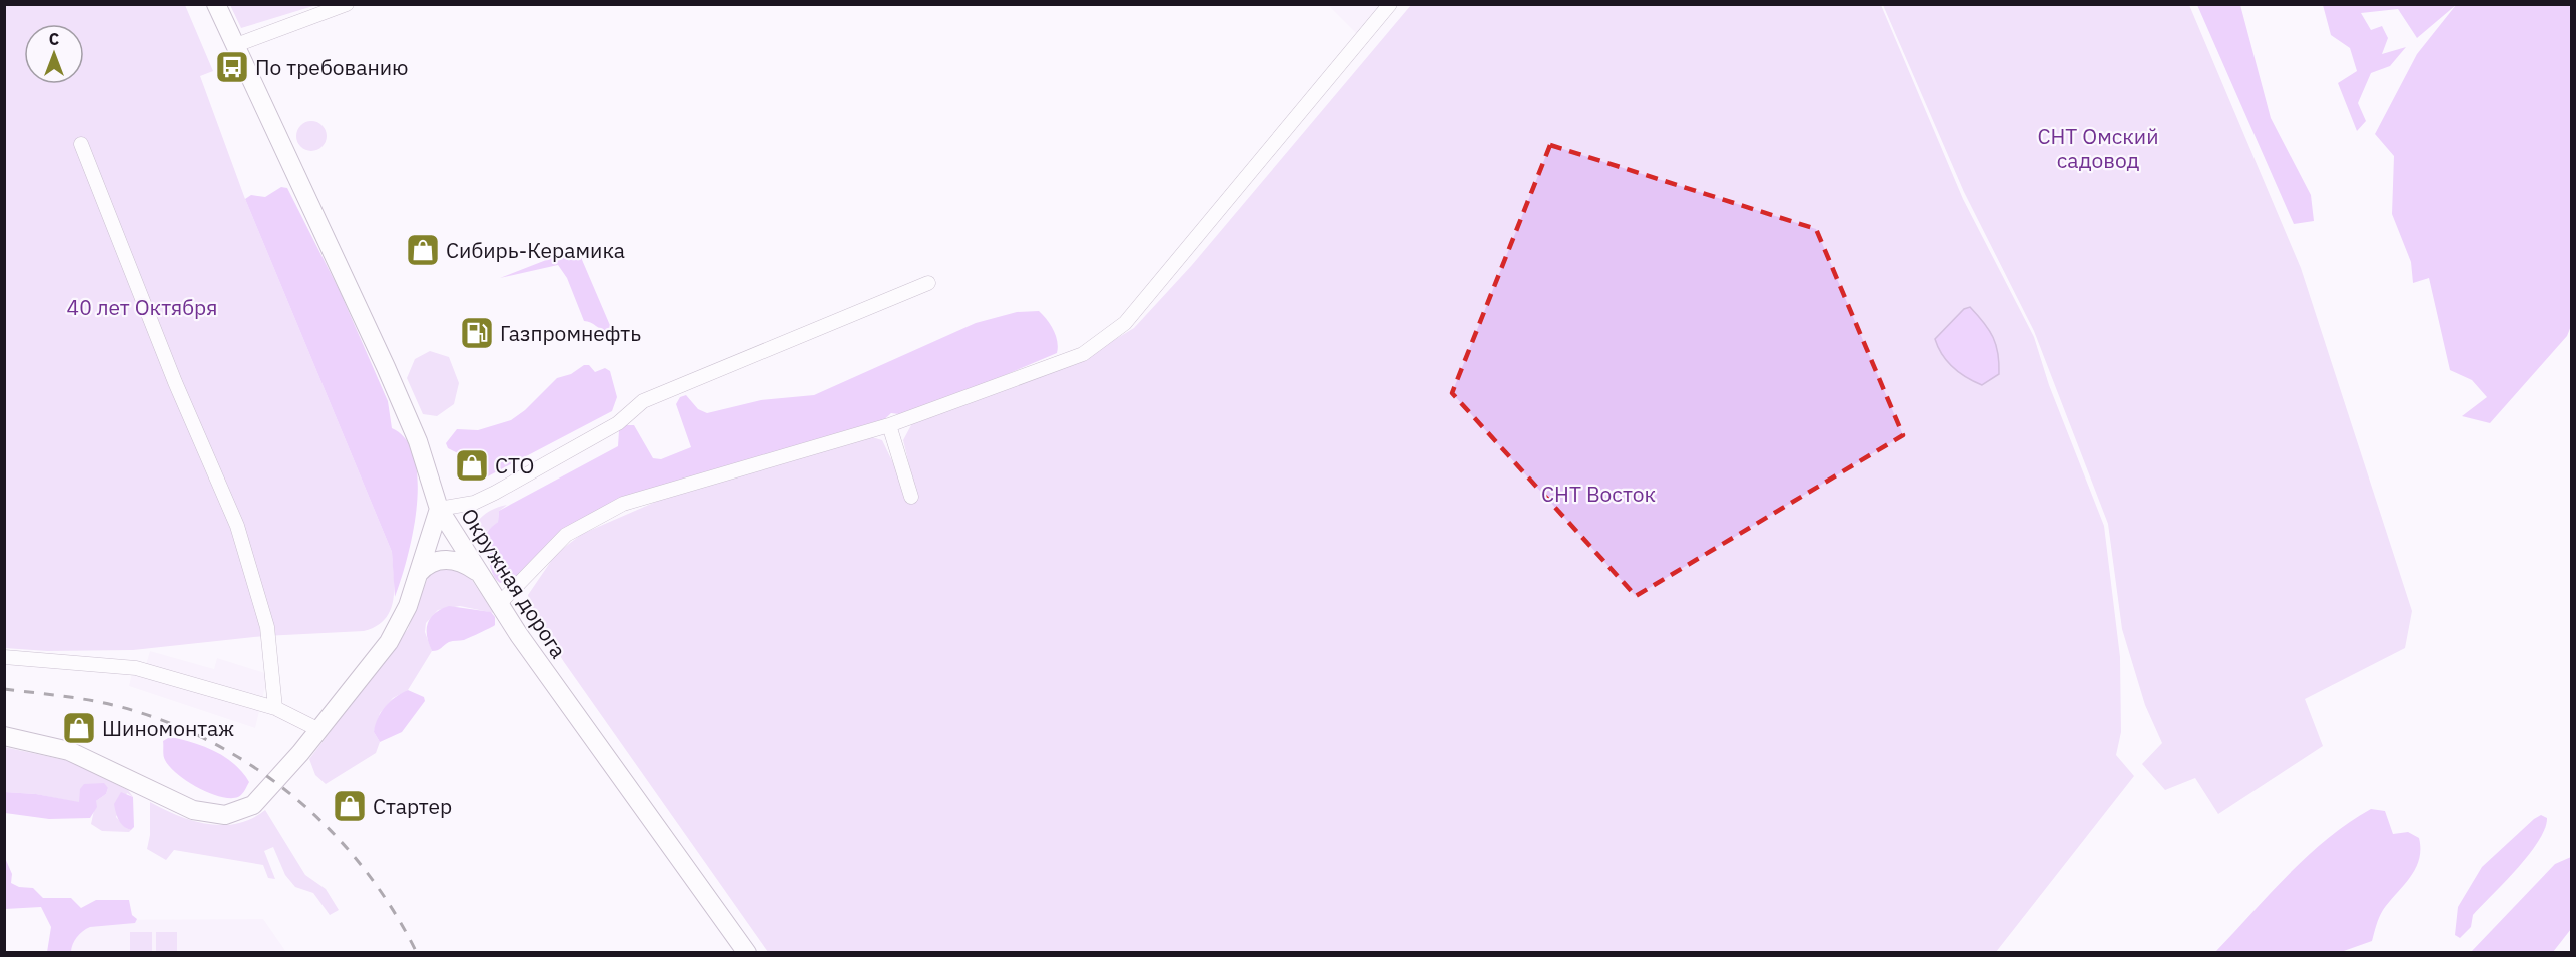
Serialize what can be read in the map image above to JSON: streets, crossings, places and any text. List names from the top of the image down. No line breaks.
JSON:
{"streets":{"main road":["Окружная дорога"]},"parks":["СНТ Омский садовод","40 лет Октября","СНТ Восток"],"places":{"bus stop":["По требованию"],"shop":["Сибирь-Керамика","СТО","Шиномонтаж","Стартер"],"fuel station":["Газпромнефть"]},"north":"top"}
